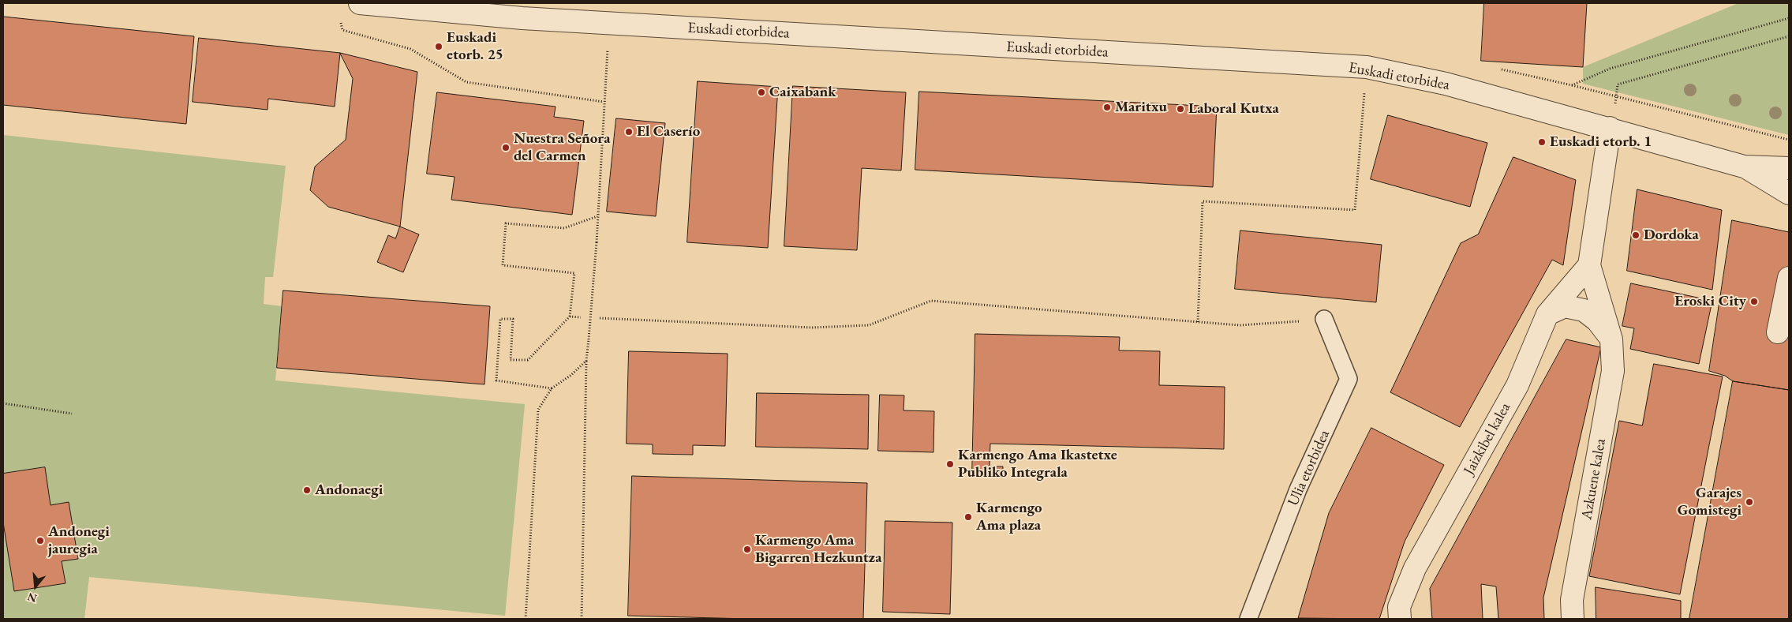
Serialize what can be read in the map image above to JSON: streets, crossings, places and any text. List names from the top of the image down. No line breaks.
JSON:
{"streets":{"street":["Euskadi etorbidea","Jaizkibel kalea","Azkuene kalea"],"lane":["Ulia etorbidea"]},"crossings":[["Jaizkibel kalea","Azkuene kalea"]],"places":["Euskadi etorb. 25","Caixabank","Maritxu","Laboral Kutxa","El Caserío","Euskadi etorb. 1","Nuestra Señora del Carmen","Dordoka","Eroski City","Karmengo Ama Ikastetxe Publiko Integrala","Andonaegi","Garajes Gomistegi","Karmengo Ama plaza","Andonegi jauregia","Karmengo Ama Bigarren Hezkuntza"],"north":"bottom"}
